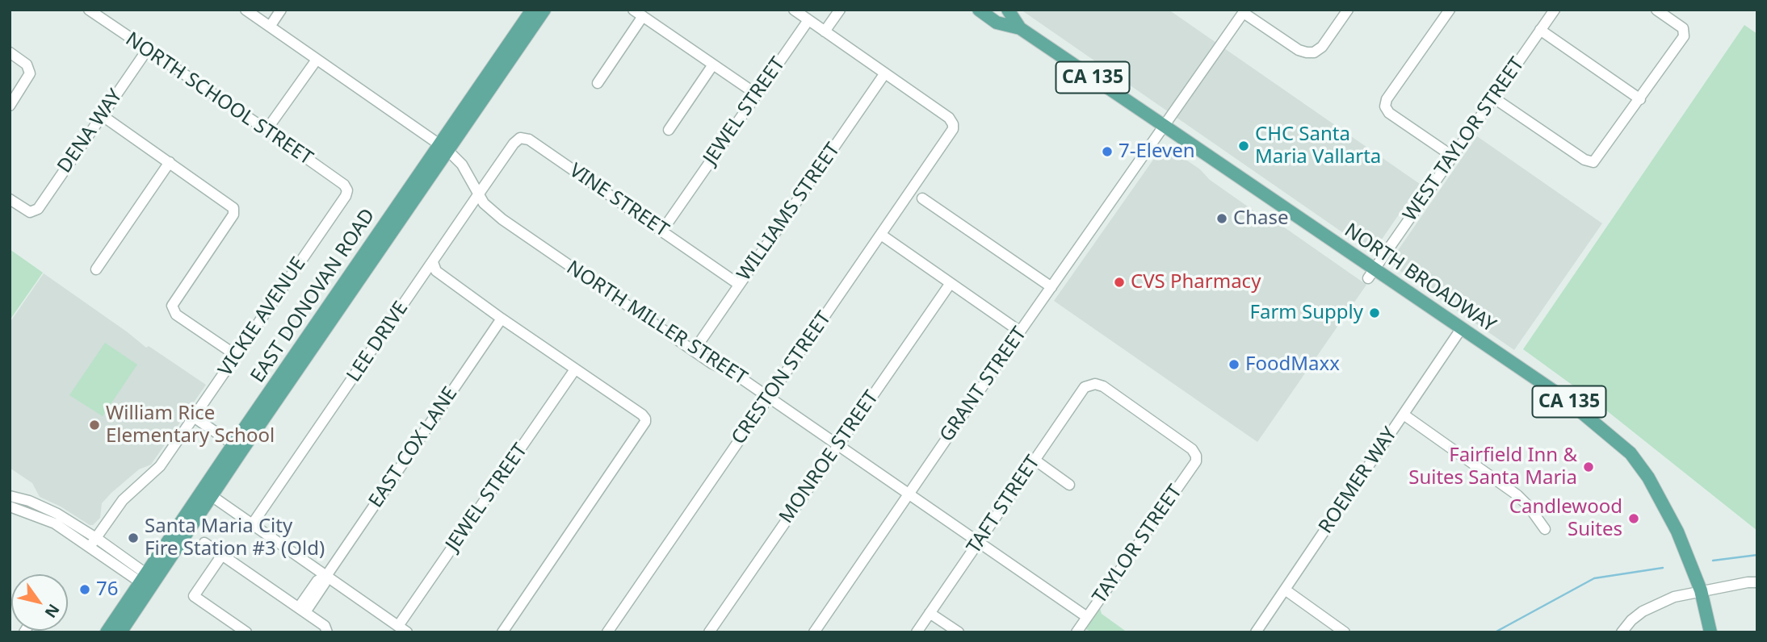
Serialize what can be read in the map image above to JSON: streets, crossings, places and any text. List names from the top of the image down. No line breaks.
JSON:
{"streets":{"main road":["CA 135","NORTH BROADWAY","EAST DONOVAN ROAD"],"street":["NORTH SCHOOL STREET","JEWEL STREET","DENA WAY","WEST TAYLOR STREET","VINE STREET","WILLIAMS STREET","VICKIE AVENUE","NORTH MILLER STREET","LEE DRIVE","CRESTON STREET","GRANT STREET","EAST COX LANE","MONROE STREET","ROEMER WAY","TAFT STREET","TAYLOR STREET"]},"crossings":[["NORTH SCHOOL STREET","DENA WAY"],["NORTH SCHOOL STREET","VICKIE AVENUE"],["JEWEL STREET","VINE STREET"],["WEST TAYLOR STREET","NORTH BROADWAY"],["VINE STREET","WILLIAMS STREET"],["VINE STREET","LEE DRIVE"],["WILLIAMS STREET","NORTH MILLER STREET"],["WILLIAMS STREET","CRESTON STREET"],["NORTH BROADWAY","GRANT STREET"],["NORTH BROADWAY","ROEMER WAY"],["EAST DONOVAN ROAD","NORTH MILLER STREET"],["NORTH MILLER STREET","LEE DRIVE"],["NORTH MILLER STREET","CRESTON STREET"],["NORTH MILLER STREET","GRANT STREET"],["NORTH MILLER STREET","MONROE STREET"],["NORTH MILLER STREET","TAFT STREET"],["NORTH MILLER STREET","TAYLOR STREET"],["TAFT STREET","TAYLOR STREET"]],"places":["CHC Santa Maria Vallarta","7-Eleven","Chase","CVS Pharmacy","Farm Supply","FoodMaxx","William Rice Elementary School","Fairfield Inn & Suites Santa Maria","Candlewood Suites","Santa Maria City Fire Station #3 (Old)","76"],"north":"bottom right"}
